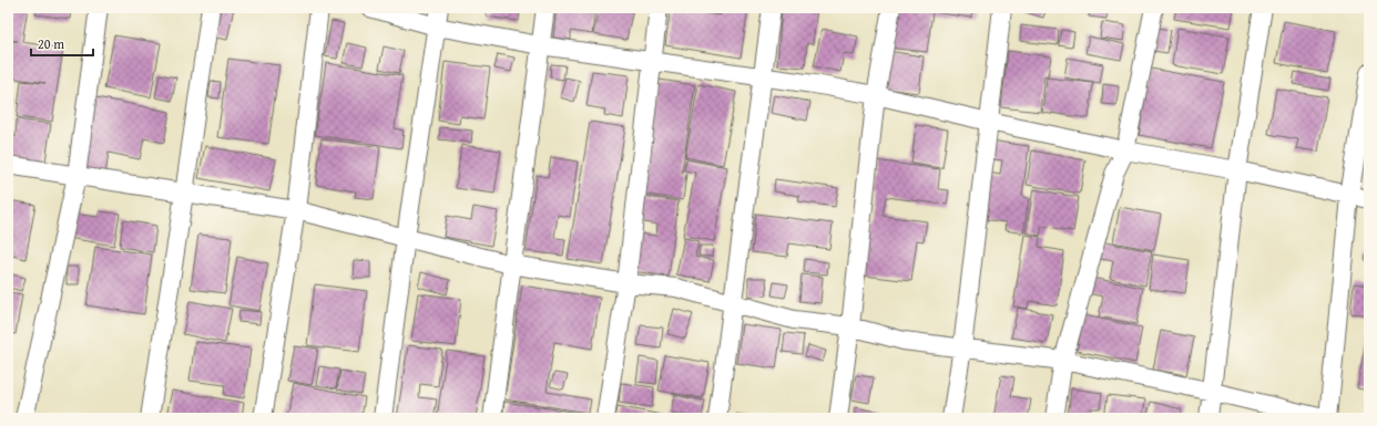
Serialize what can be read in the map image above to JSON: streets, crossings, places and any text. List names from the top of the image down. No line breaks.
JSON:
{"scale_bar":"20 m"}
